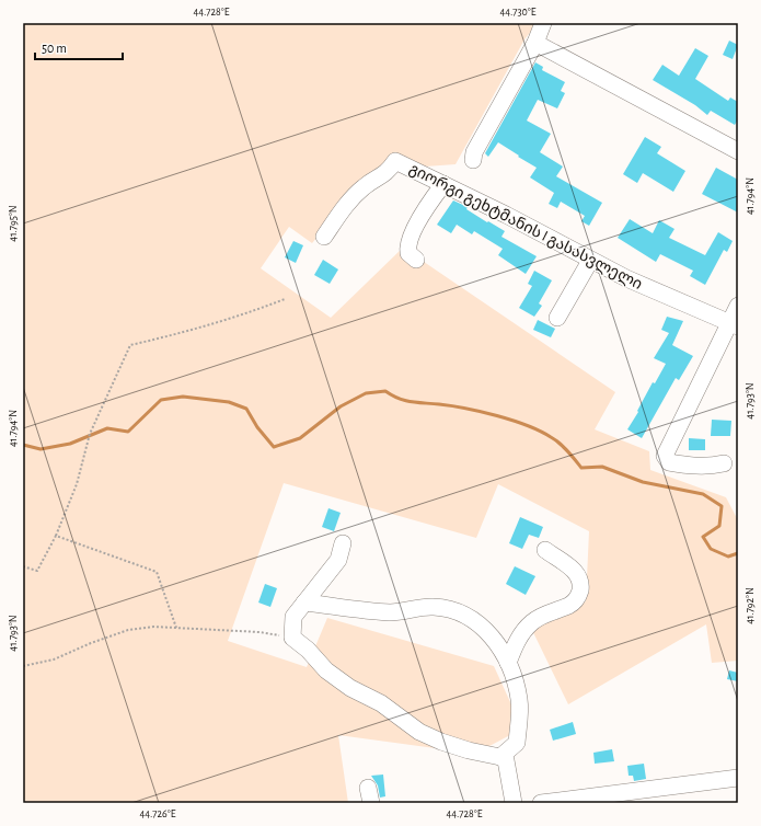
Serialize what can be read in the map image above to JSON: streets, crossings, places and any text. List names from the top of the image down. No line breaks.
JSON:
{"streets":{"street":["გიორგი გეხტმანის I გასასვლელი"]},"scale_bar":"50 m","coordinates":["44.728°E","44.730°E","41.794°N","41.795°N","41.793°N","41.792°N","44.726°E"]}
